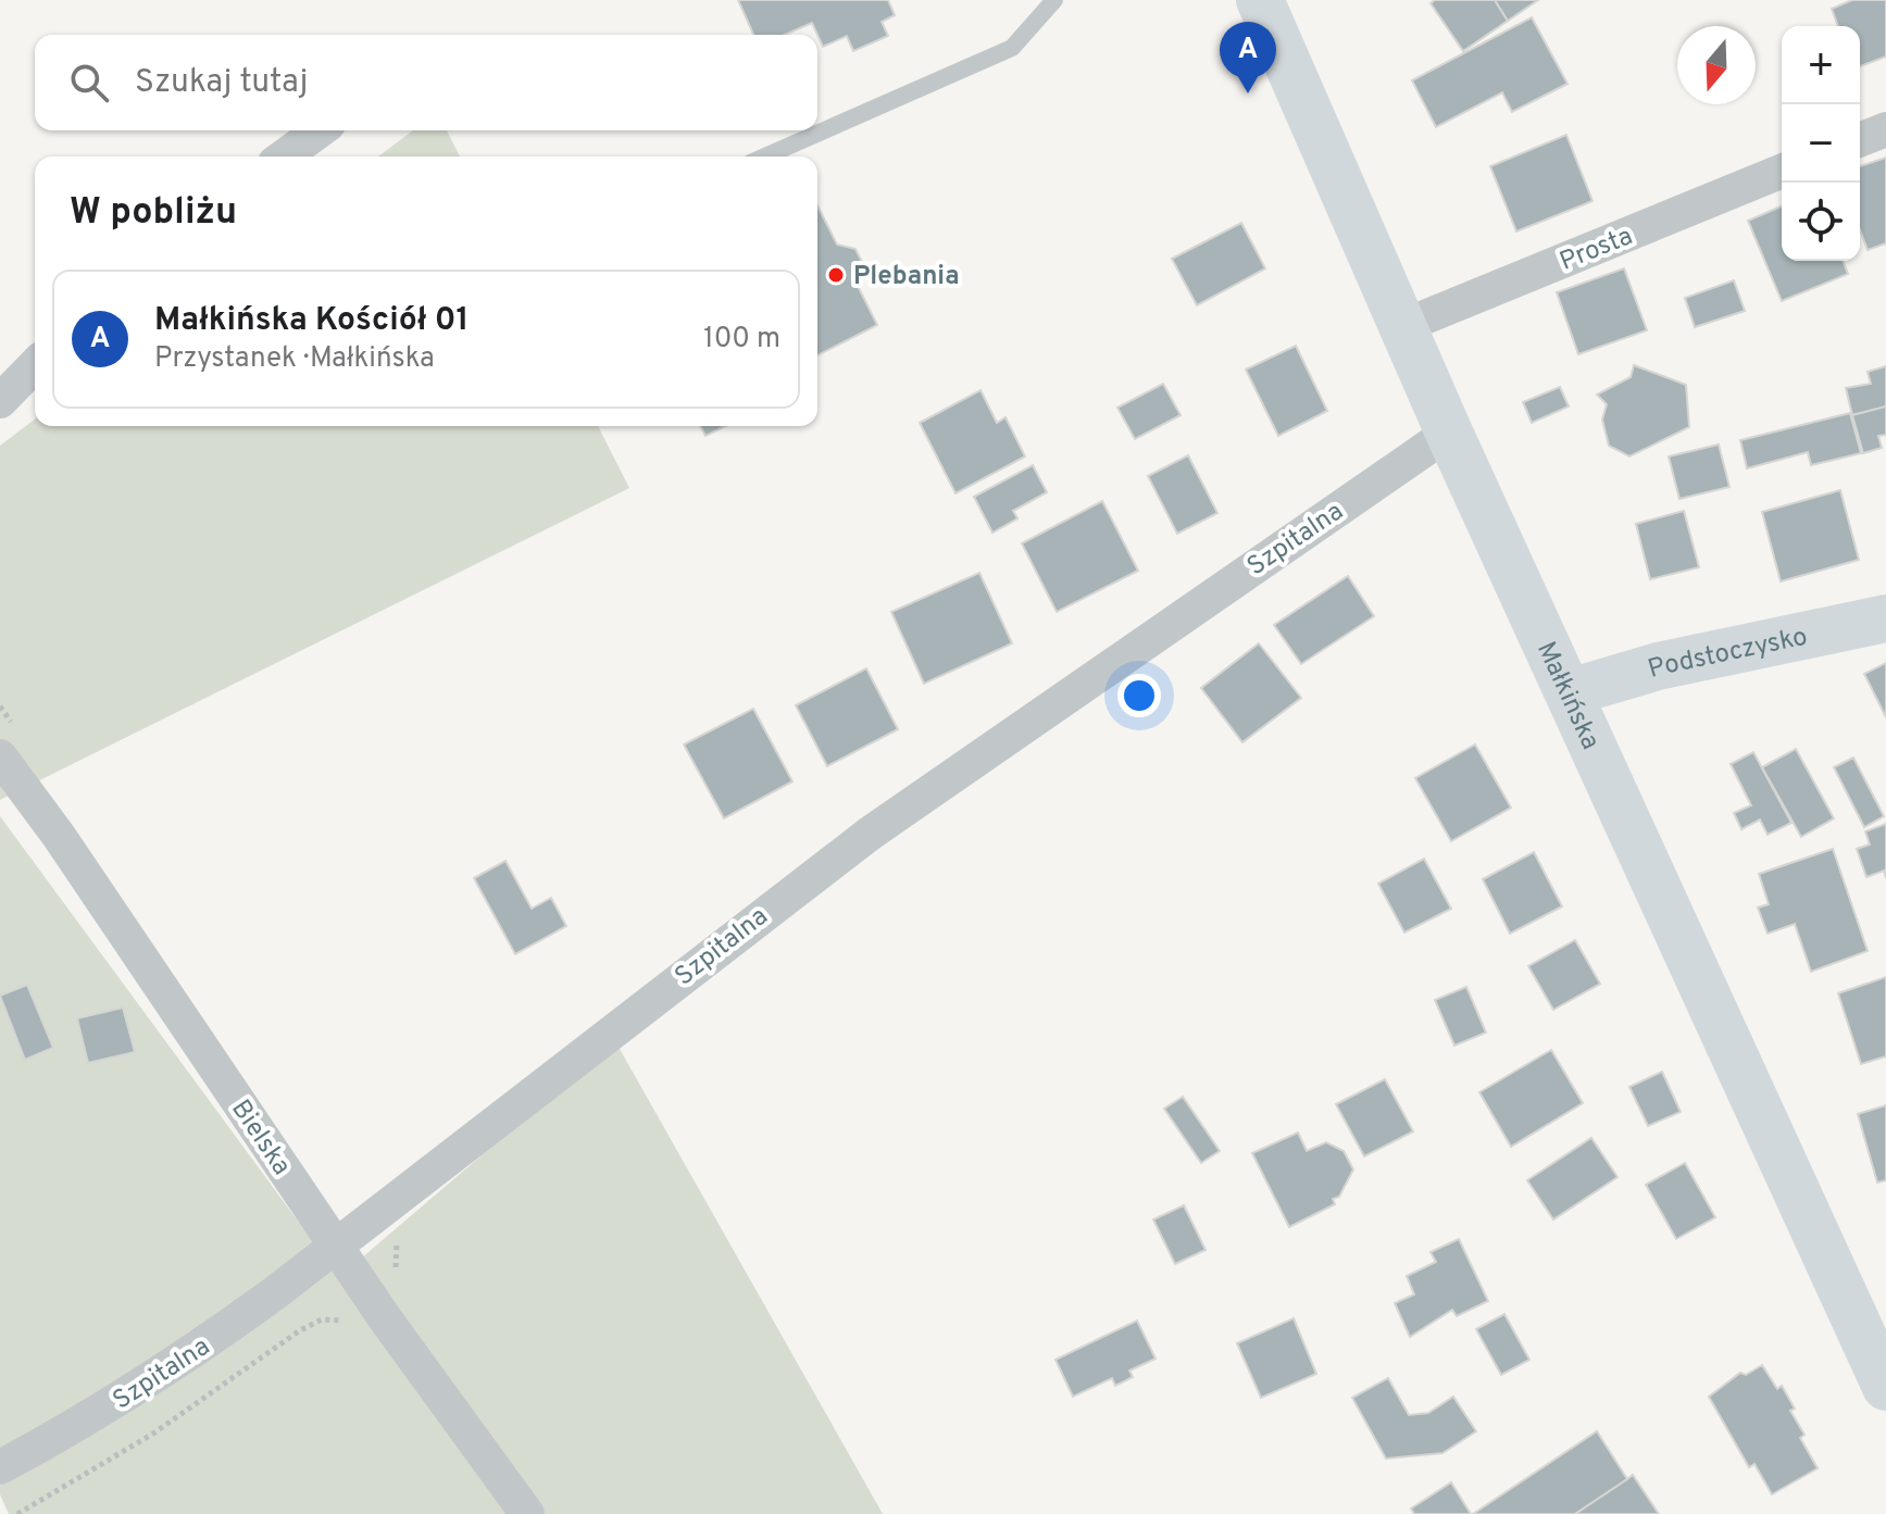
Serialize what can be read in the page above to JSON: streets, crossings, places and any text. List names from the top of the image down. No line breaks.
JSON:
{"streets":{"main road":["Podstoczysko","Małkińska"],"street":["Prosta","Szpitalna","Bielska"]},"crossings":[["Prosta","Małkińska"],["Szpitalna","Małkińska"],["Szpitalna","Bielska"],["Podstoczysko","Małkińska"]],"places":["Plebania"],"north":"bottom","page":{"pins":"A","map_buttons":["+","−"],"search":"Szukaj tutaj","heading":"W pobliżu","list":[{"mark":"A","name":"Małkińska Kościół 01","note":"Przystanek · Małkińska","value":"100 m"}]}}
